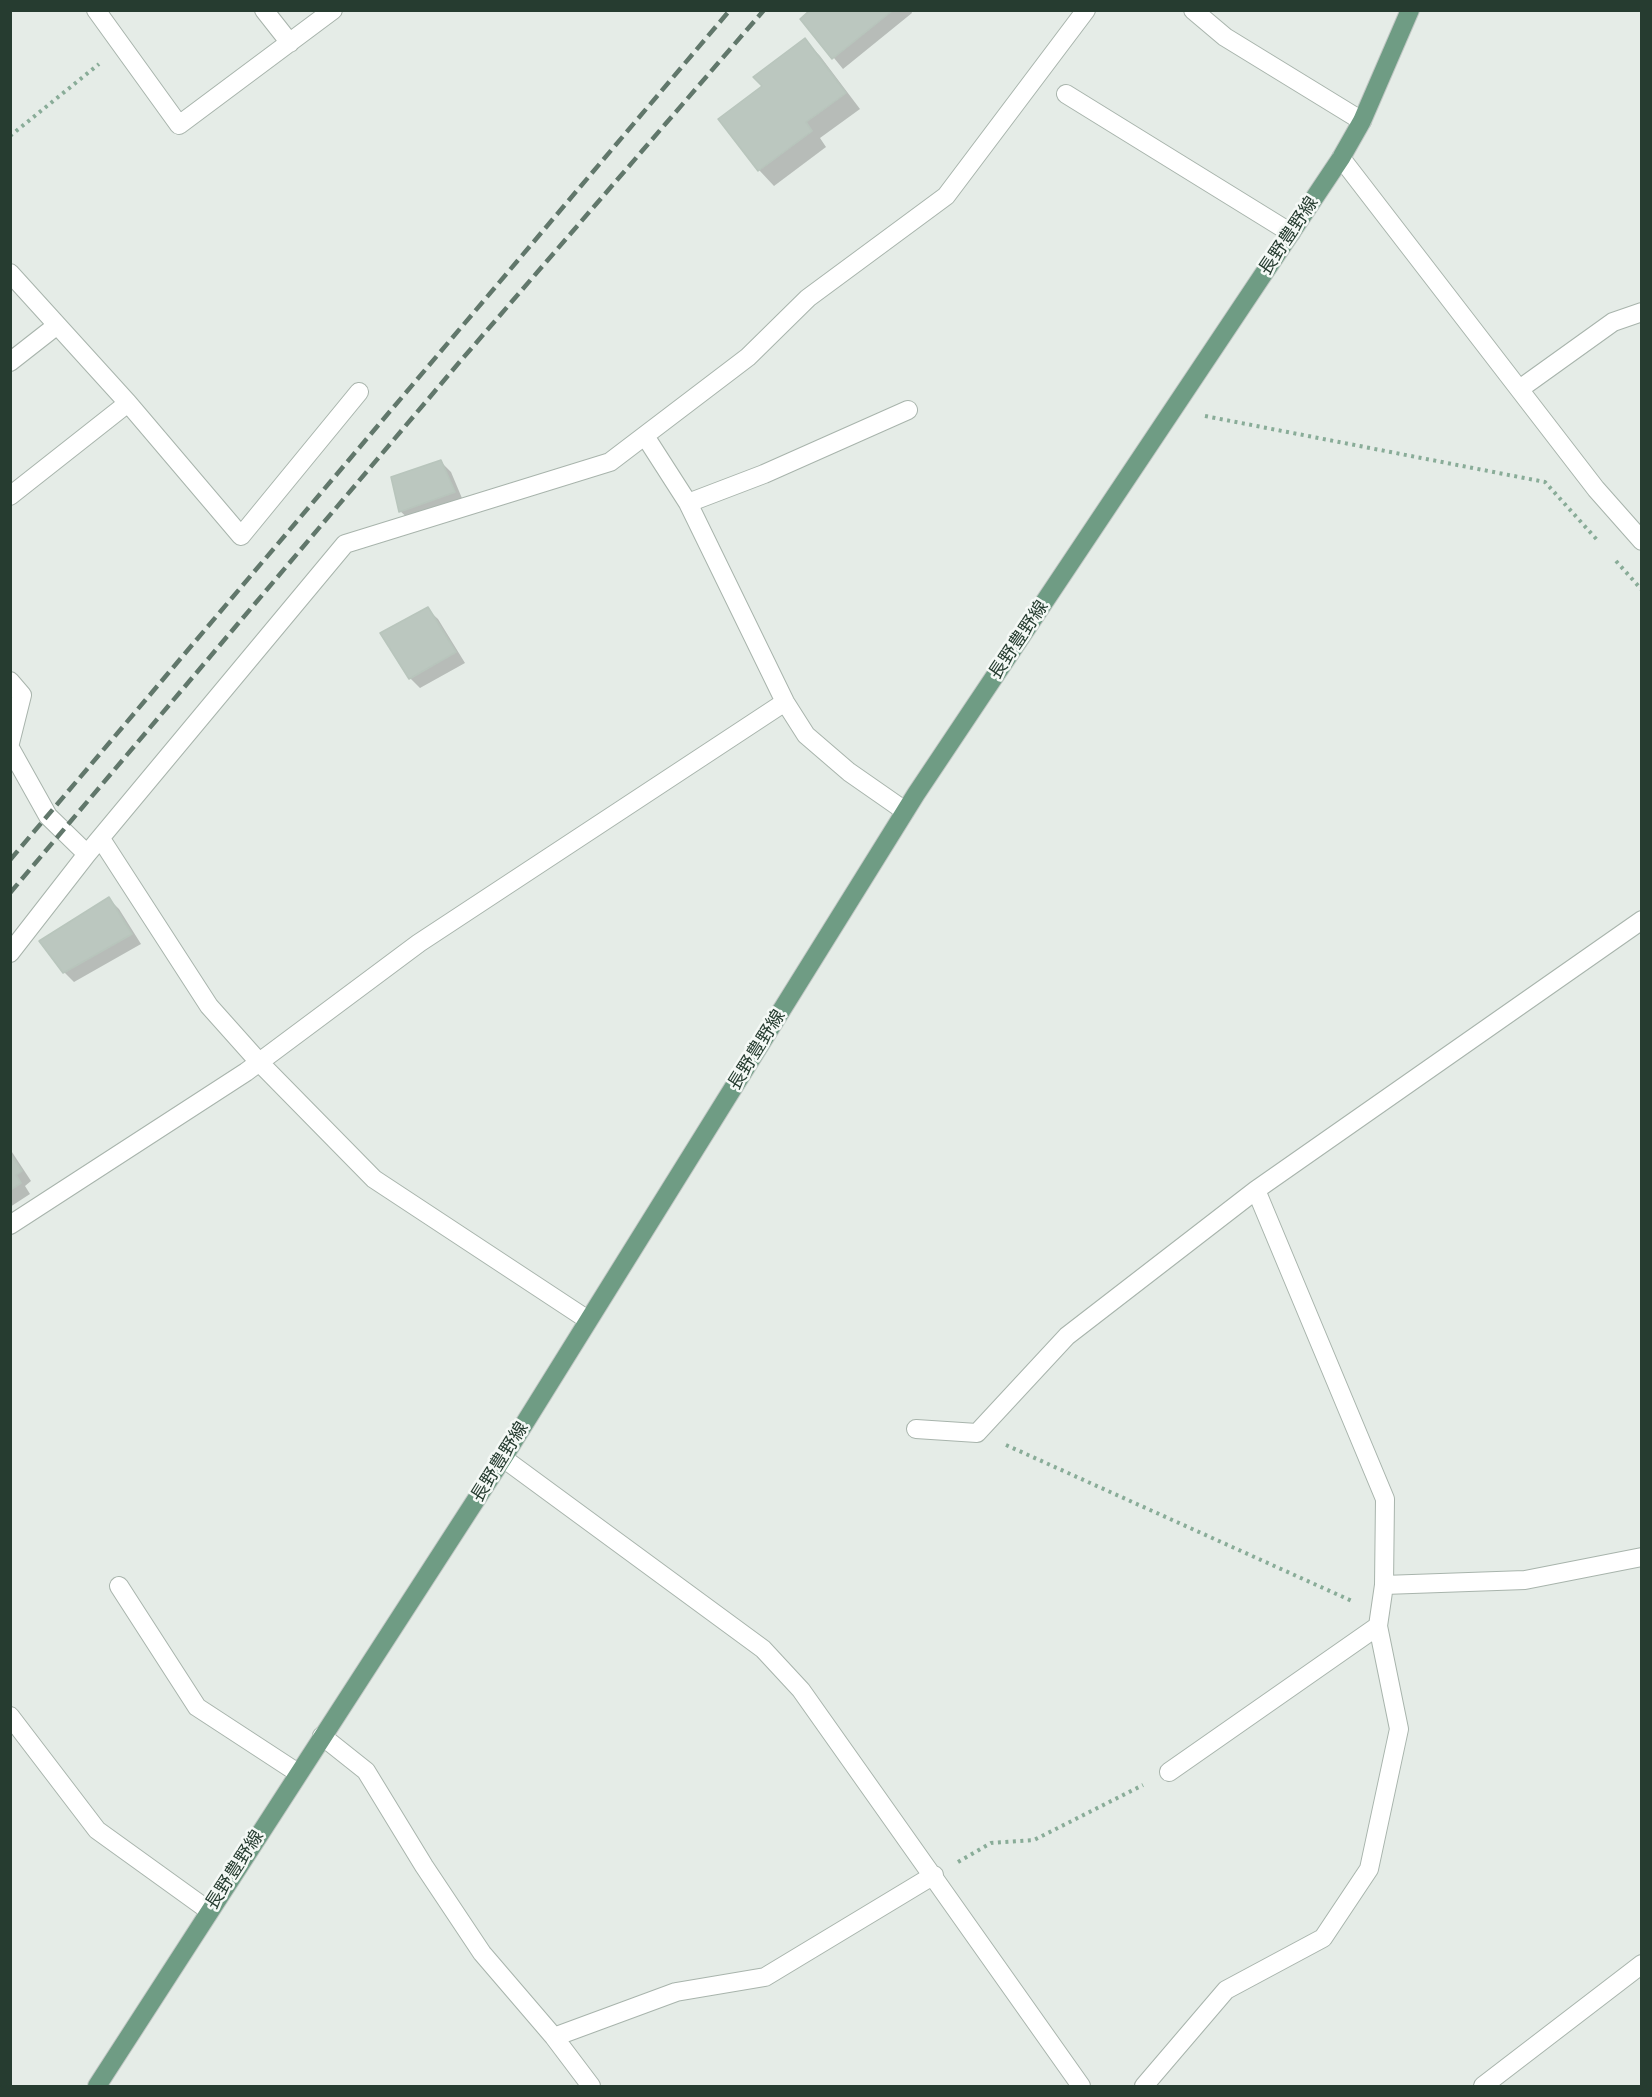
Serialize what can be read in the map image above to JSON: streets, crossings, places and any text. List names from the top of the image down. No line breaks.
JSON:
{"streets":{"main road":["長野豊野線"]}}
